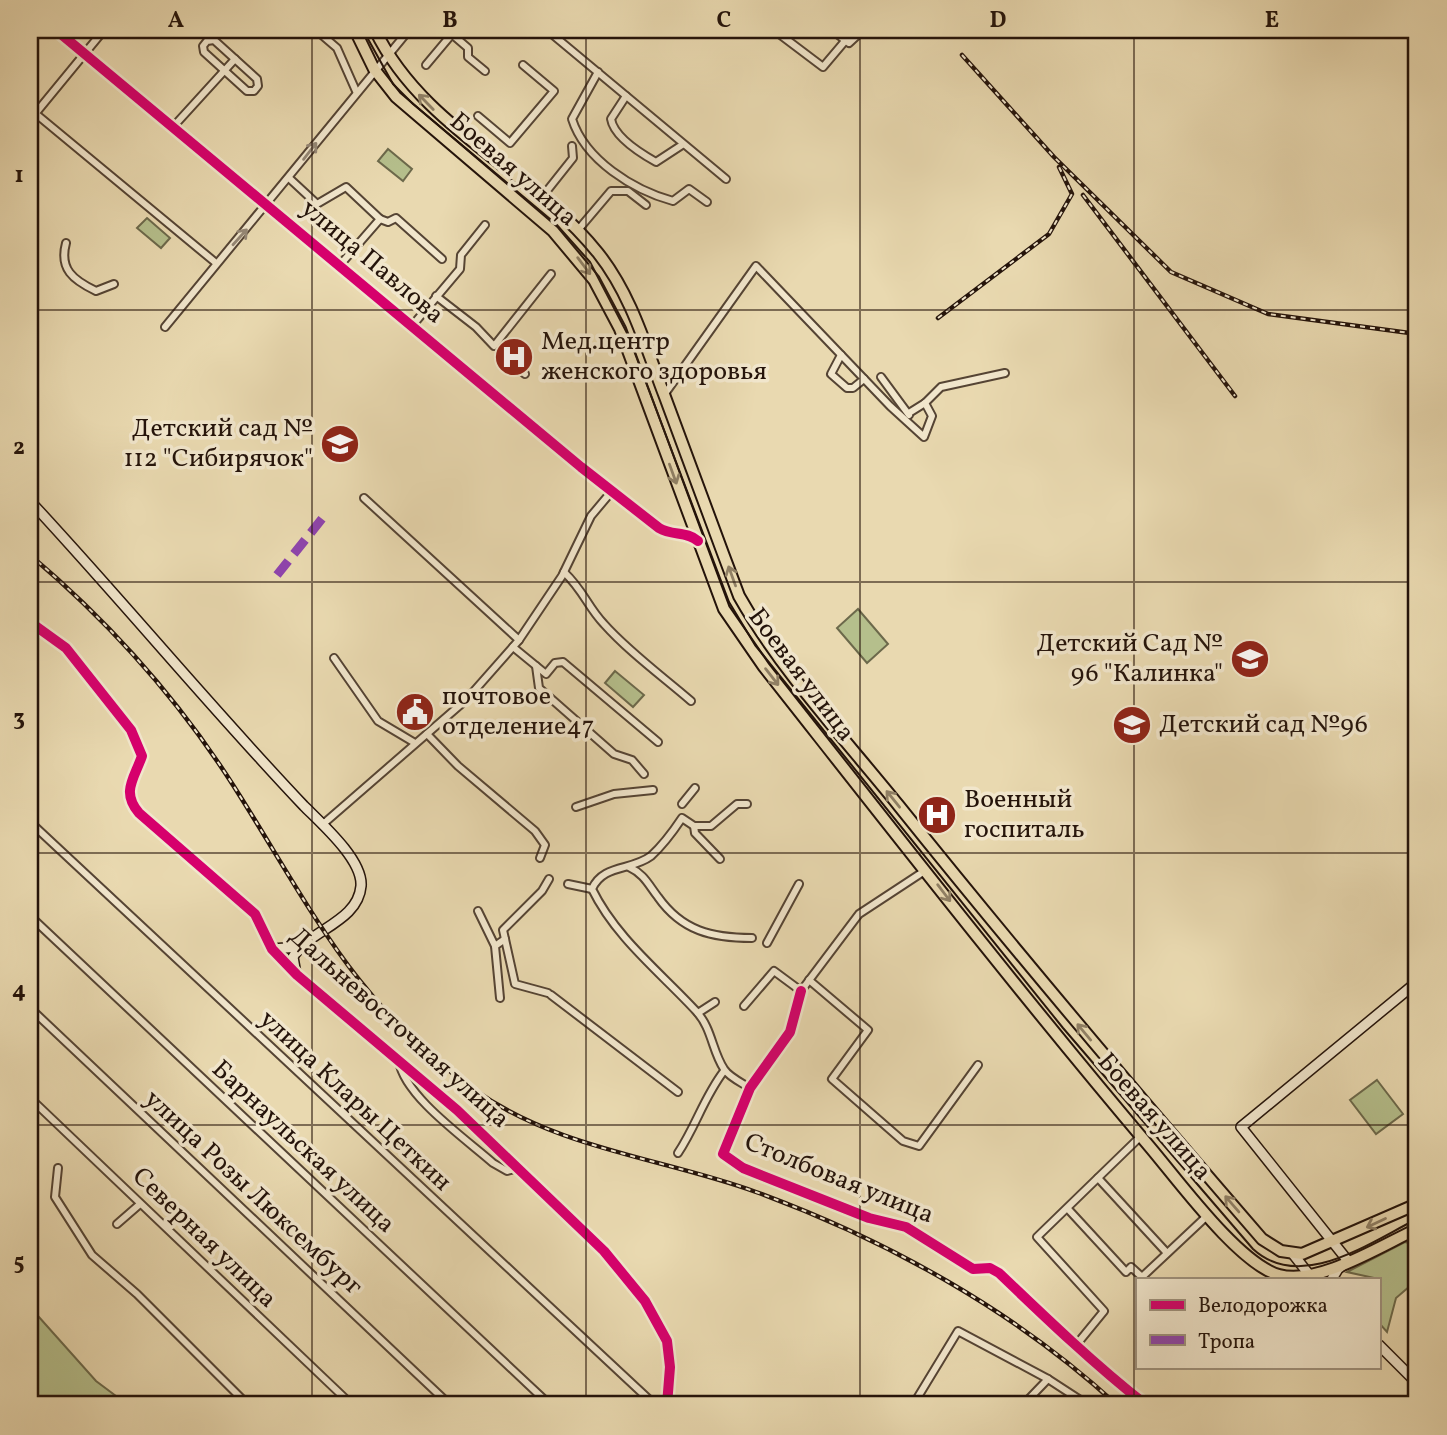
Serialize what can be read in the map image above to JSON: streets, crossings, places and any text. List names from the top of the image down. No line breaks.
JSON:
{"streets":{"main road":["Боевая улица","Столбовая улица"],"street":["улица Павлова","Дальневосточная улица","улица Клары Цеткин","Барнаульская улица","улица Розы Люксембург","Северная улица"]},"crossings":[["Боевая улица","улица Павлова"],["Боевая улица","Столбовая улица"]],"places":{"hospital":["Мед.центр женского здоровья","Военный госпиталь"],"school or university":["Детский сад № 112 \"Сибирячок\"","Детский Сад № 96 \"Калинка\"","Детский сад №96"],"public building":["почтовое отделение47"]},"legend":["Велодорожка","Тропа"],"grid":{"columns":["A","B","C","D","E"],"rows":["1","2","3","4","5"]}}
